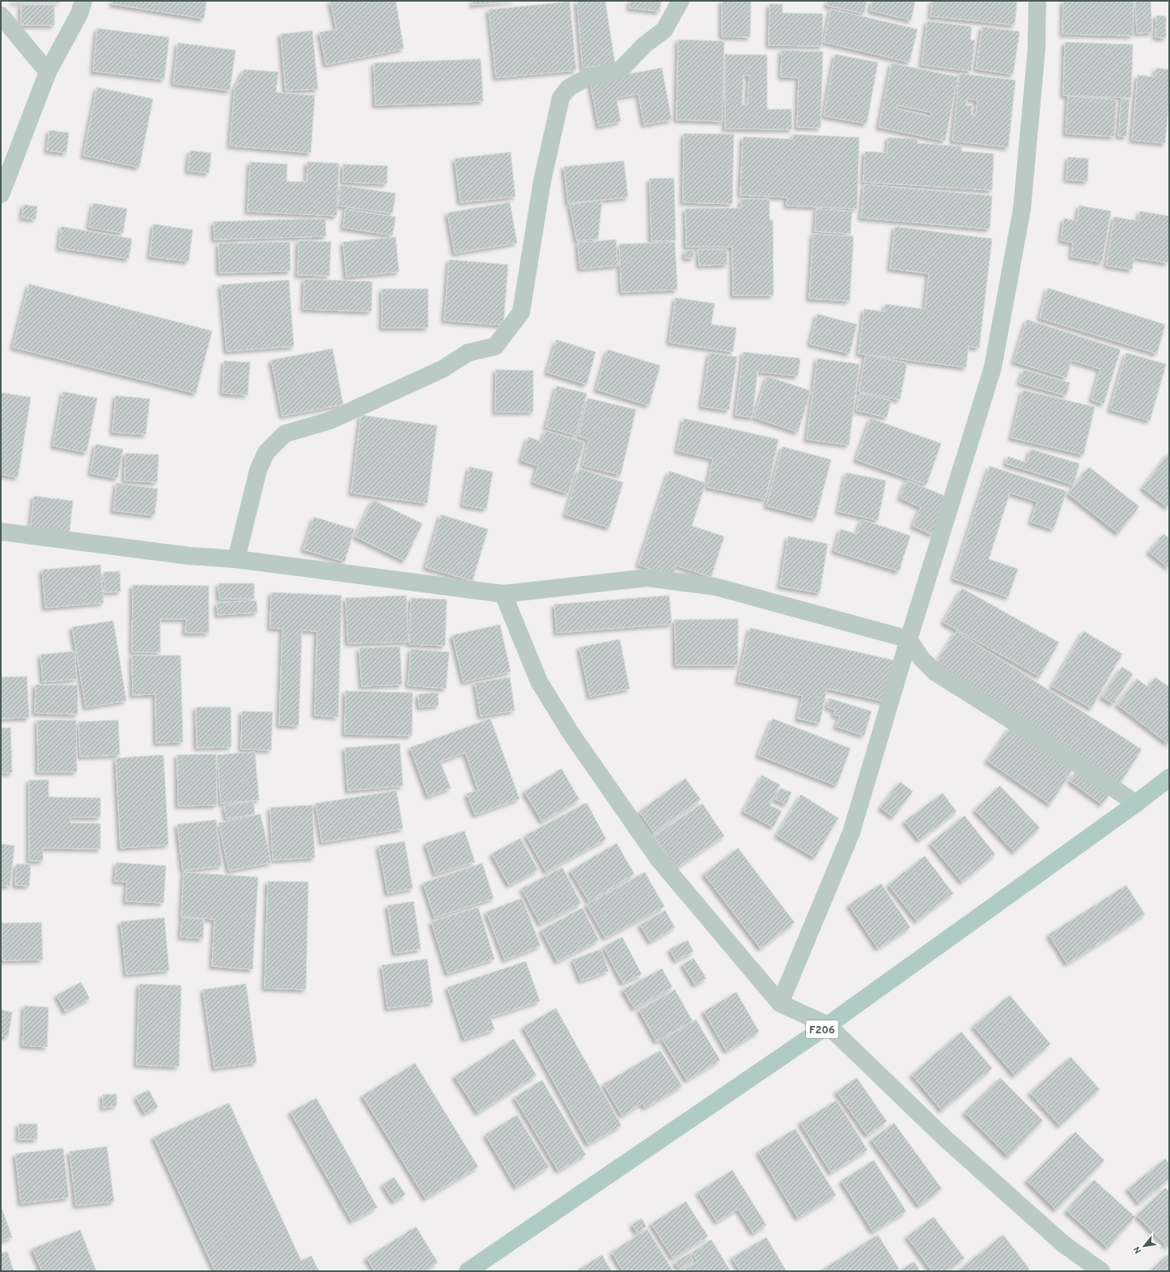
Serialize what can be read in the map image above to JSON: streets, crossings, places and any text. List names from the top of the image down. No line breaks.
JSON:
{"streets":{"main road":["F206"]},"north":"bottom left"}
